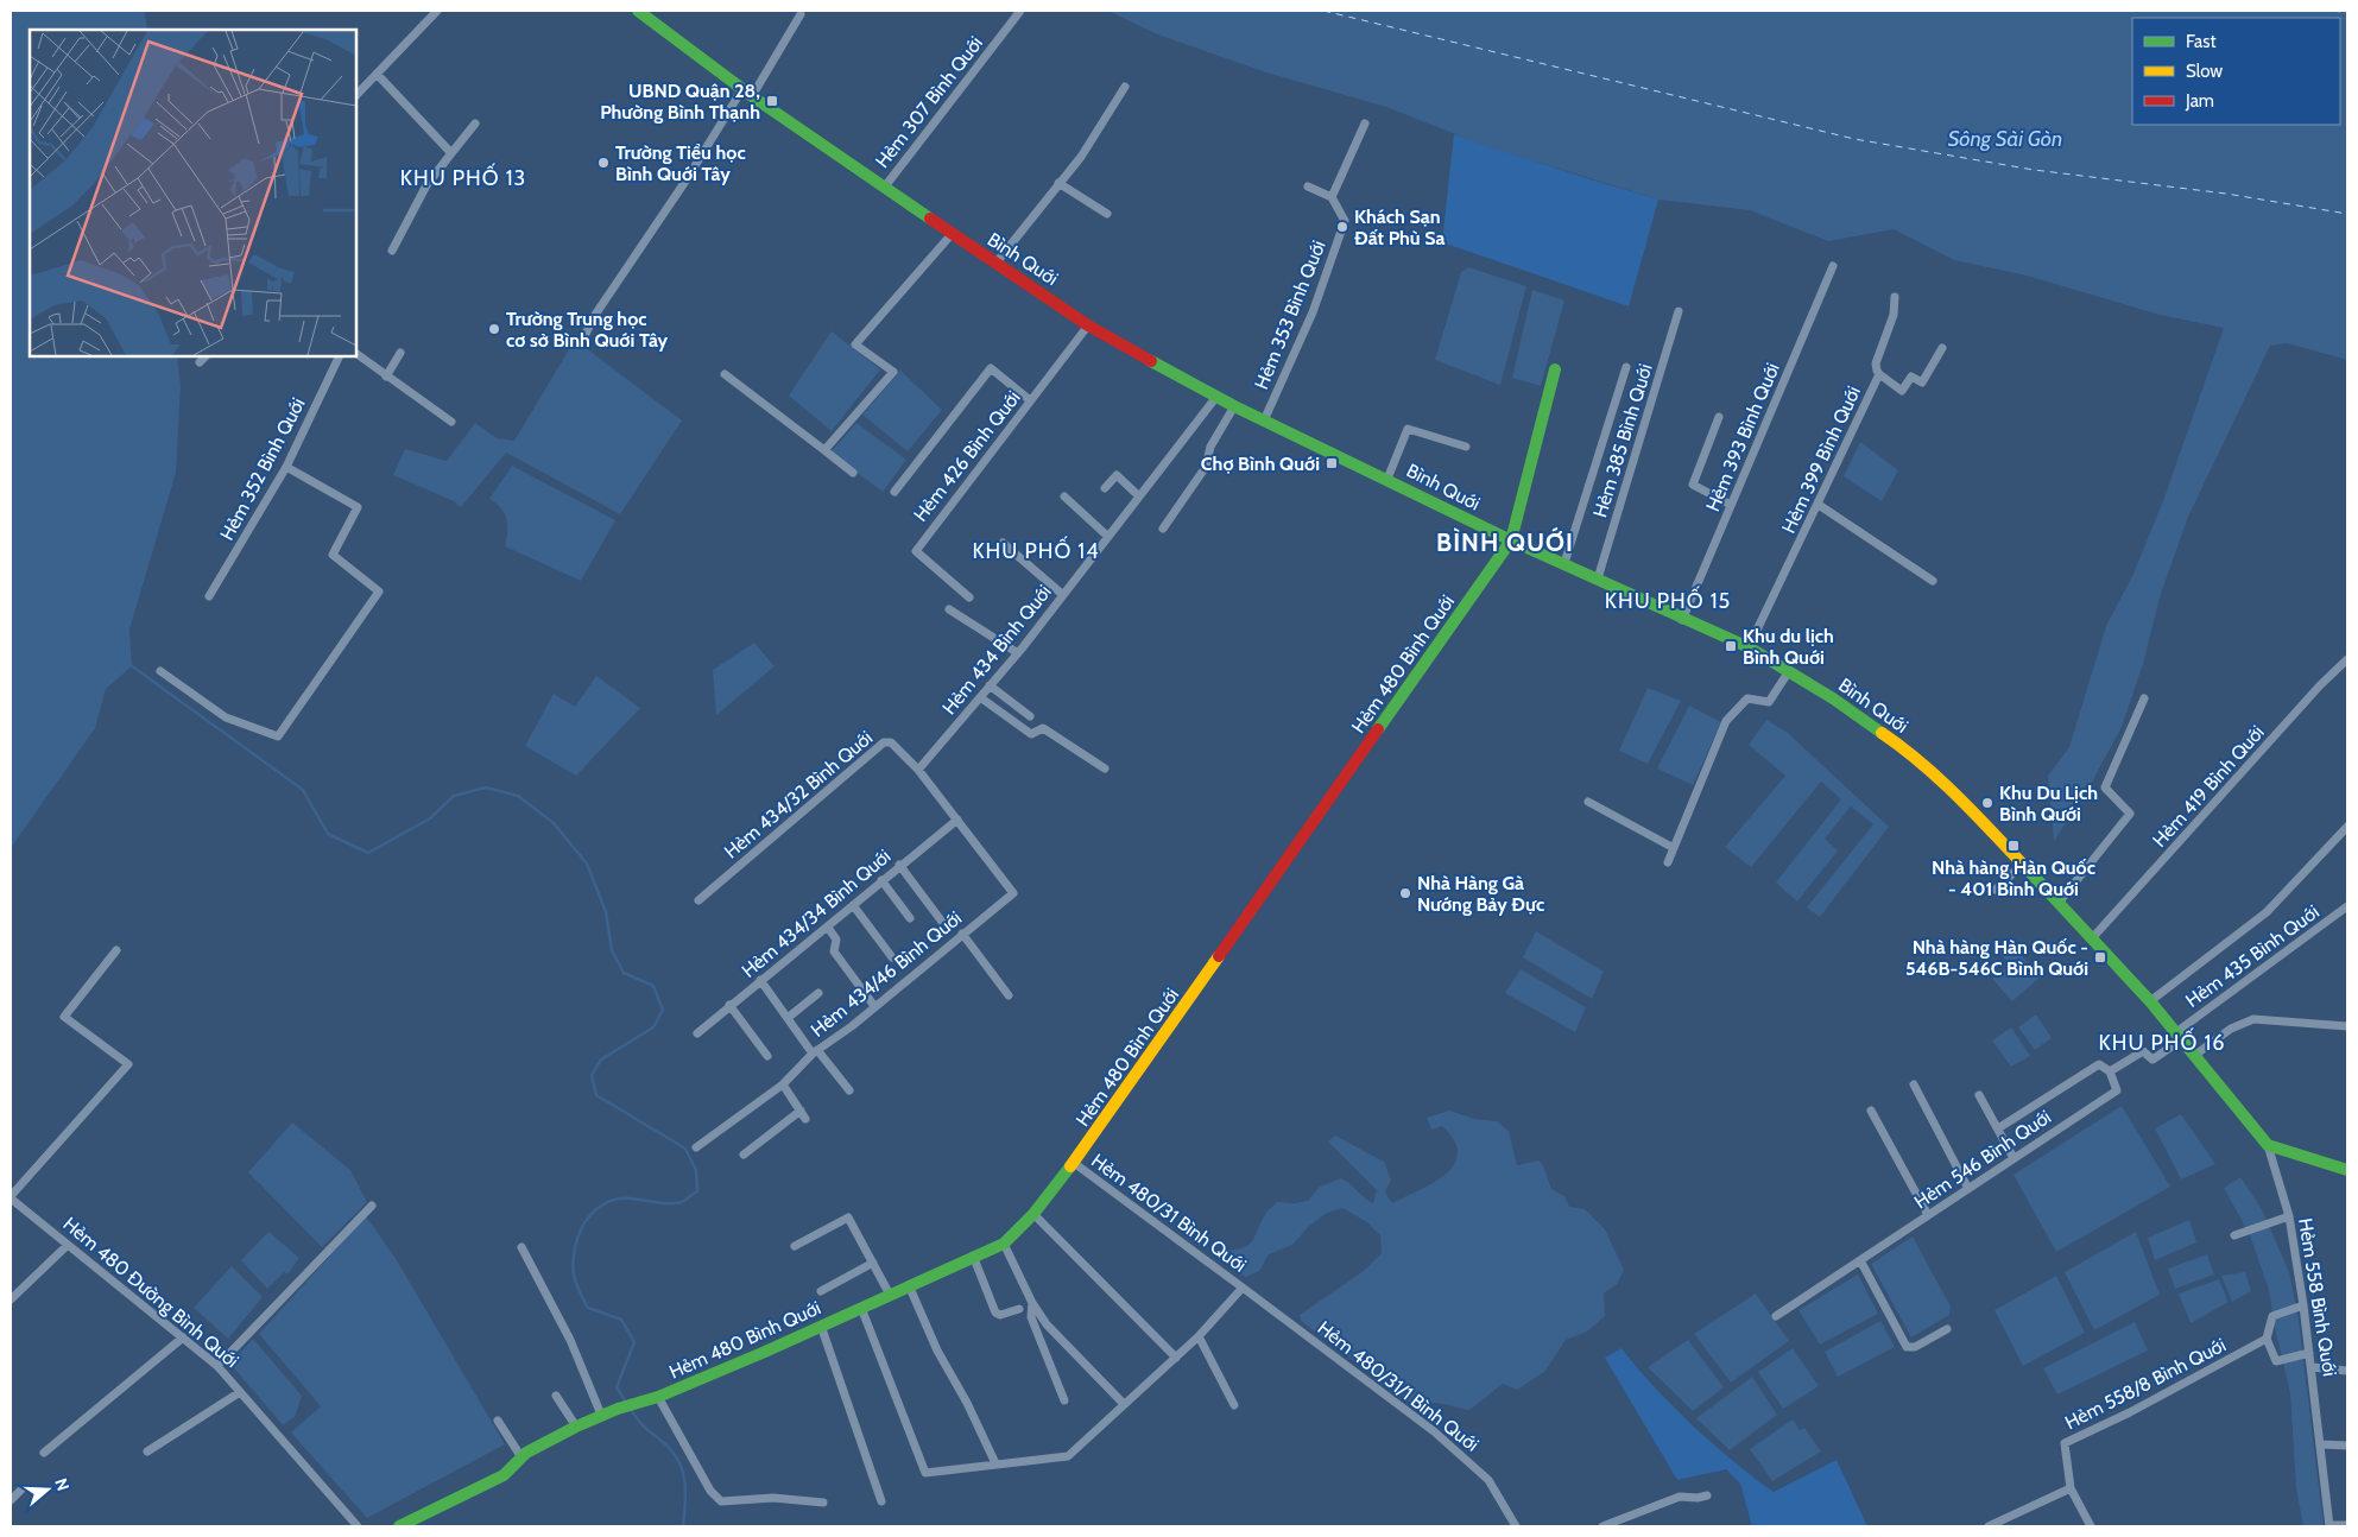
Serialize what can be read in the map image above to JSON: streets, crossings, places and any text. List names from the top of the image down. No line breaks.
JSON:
{"streets":{"main road":["Bình Quới","Hẻm 480 Bình Quới"],"street":["Hẻm 307 Bình Quới","Hẻm 353 Bình Quới","Hẻm 393 Bình Quới","Hẻm 385 Bình Quới","Hẻm 426 Bình Quới","Hẻm 399 Bình Quới","Hẻm 352 Bình Quới","Hẻm 434 Bình Quới","Hẻm 419 Bình Quới","Hẻm 434/32 Bình Quới","Hẻm 434/34 Bình Quới","Hẻm 435 Bình Quới","Hẻm 434/46 Bình Quới","Hẻm 546 Bình Quới","Hẻm 480/31 Bình Quới","Hẻm 480 Đường Bình Quới","Hẻm 558 Bình Quới","Hẻm 558/8 Bình Quới","Hẻm 480/31/1 Bình Quới"]},"crossings":[["Hẻm 307 Bình Quới","Bình Quới"],["Bình Quới","Hẻm 353 Bình Quới"],["Bình Quới","Hẻm 393 Bình Quới"],["Bình Quới","Hẻm 385 Bình Quới"],["Bình Quới","Hẻm 426 Bình Quới"],["Bình Quới","Hẻm 399 Bình Quới"],["Bình Quới","Hẻm 434 Bình Quới"],["Bình Quới","Hẻm 480 Bình Quới"],["Bình Quới","Hẻm 419 Bình Quới"],["Bình Quới","Hẻm 435 Bình Quới"],["Bình Quới","Hẻm 558 Bình Quới"],["Hẻm 434 Bình Quới","Hẻm 434/32 Bình Quới"],["Hẻm 480 Bình Quới","Hẻm 480/31 Bình Quới"],["Hẻm 434/34 Bình Quới","Hẻm 434/46 Bình Quới"],["Hẻm 480/31 Bình Quới","Hẻm 480/31/1 Bình Quới"]],"districts":["KHU PHỐ 13","BÌNH QUỚI","KHU PHỐ 14","KHU PHỐ 15","KHU PHỐ 16"],"water":["Sông Sài Gòn"],"places":{"transit":["UBND Quận 28, Phường Bình Thạnh","Chợ Bình Quới","Khu du lịch Bình Quới","Nhà hàng Hàn Quốc - 401 Bình Quới","Nhà hàng Hàn Quốc - 546B-546C Bình Quới"],"other":["Trường Tiểu học Bình Quới Tây","Khách Sạn Đất Phù Sa","Trường Trung học cơ sở Bình Quới Tây","Khu Du Lịch Bình Qưới","Nhà Hàng Gà Nướng Bảy Đực"]},"legend":["Fast","Slow","Jam"],"north":"right"}
